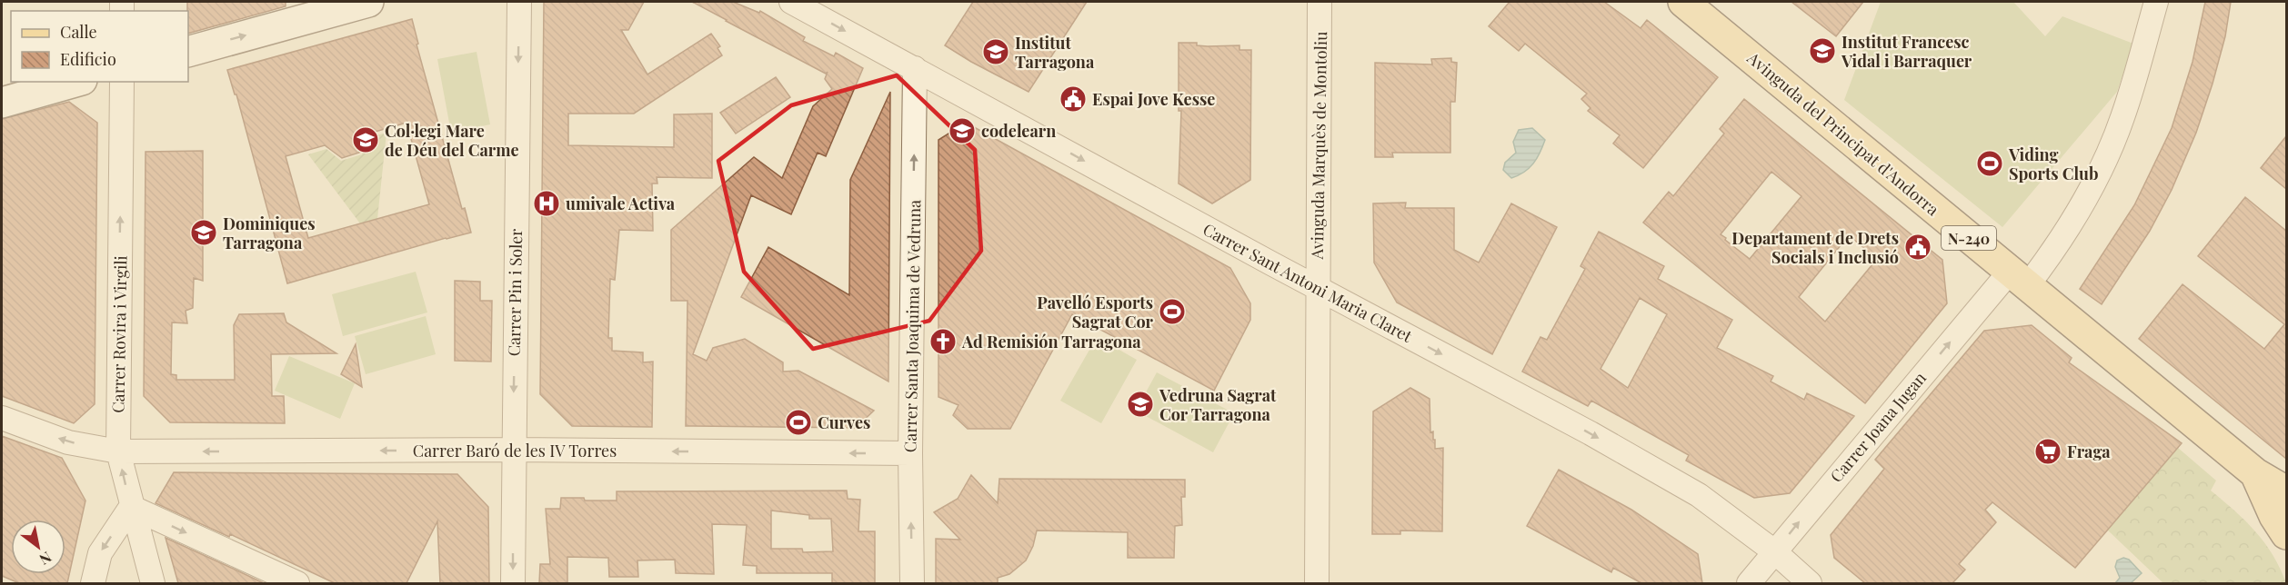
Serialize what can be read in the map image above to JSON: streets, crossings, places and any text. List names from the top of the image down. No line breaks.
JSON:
{"streets":{"main road":["Avinguda del Principat d'Andorra","N-240"],"street":["Avinguda Marquès de Montoliu","Carrer Sant Antoni Maria Claret","Carrer Pin i Soler","Carrer Santa Joaquima de Vedruna","Carrer Rovira i Virgili","Carrer Joana Jugan","Carrer Baró de les IV Torres"]},"crossings":[["Avinguda del Principat d'Andorra","Carrer Joana Jugan"],["Avinguda Marquès de Montoliu","Carrer Sant Antoni Maria Claret"],["Carrer Sant Antoni Maria Claret","Carrer Santa Joaquima de Vedruna"],["Carrer Sant Antoni Maria Claret","Carrer Joana Jugan"],["Carrer Pin i Soler","Carrer Baró de les IV Torres"],["Carrer Santa Joaquima de Vedruna","Carrer Baró de les IV Torres"],["Carrer Rovira i Virgili","Carrer Baró de les IV Torres"]],"one_way":["Carrer Sant Antoni Maria Claret","Carrer Pin i Soler","Carrer Santa Joaquima de Vedruna","Carrer Rovira i Virgili","Carrer Joana Jugan","Carrer Baró de les IV Torres"],"places":{"school or university":["Institut Francesc Vidal i Barraquer","Institut Tarragona","codelearn","Col·legi Mare de Déu del Carme","Dominiques Tarragona","Vedruna Sagrat Cor Tarragona"],"public building":["Espai Jove Kesse","Departament de Drets Socials i Inclusió"],"sports":["Viding Sports Club","Pavelló Esports Sagrat Cor","Curves"],"hospital":["umivale Activa"],"church":["Ad Remisión Tarragona"],"supermarket":["Fraga"]},"legend":["Calle","Edificio"],"north":"bottom right"}
